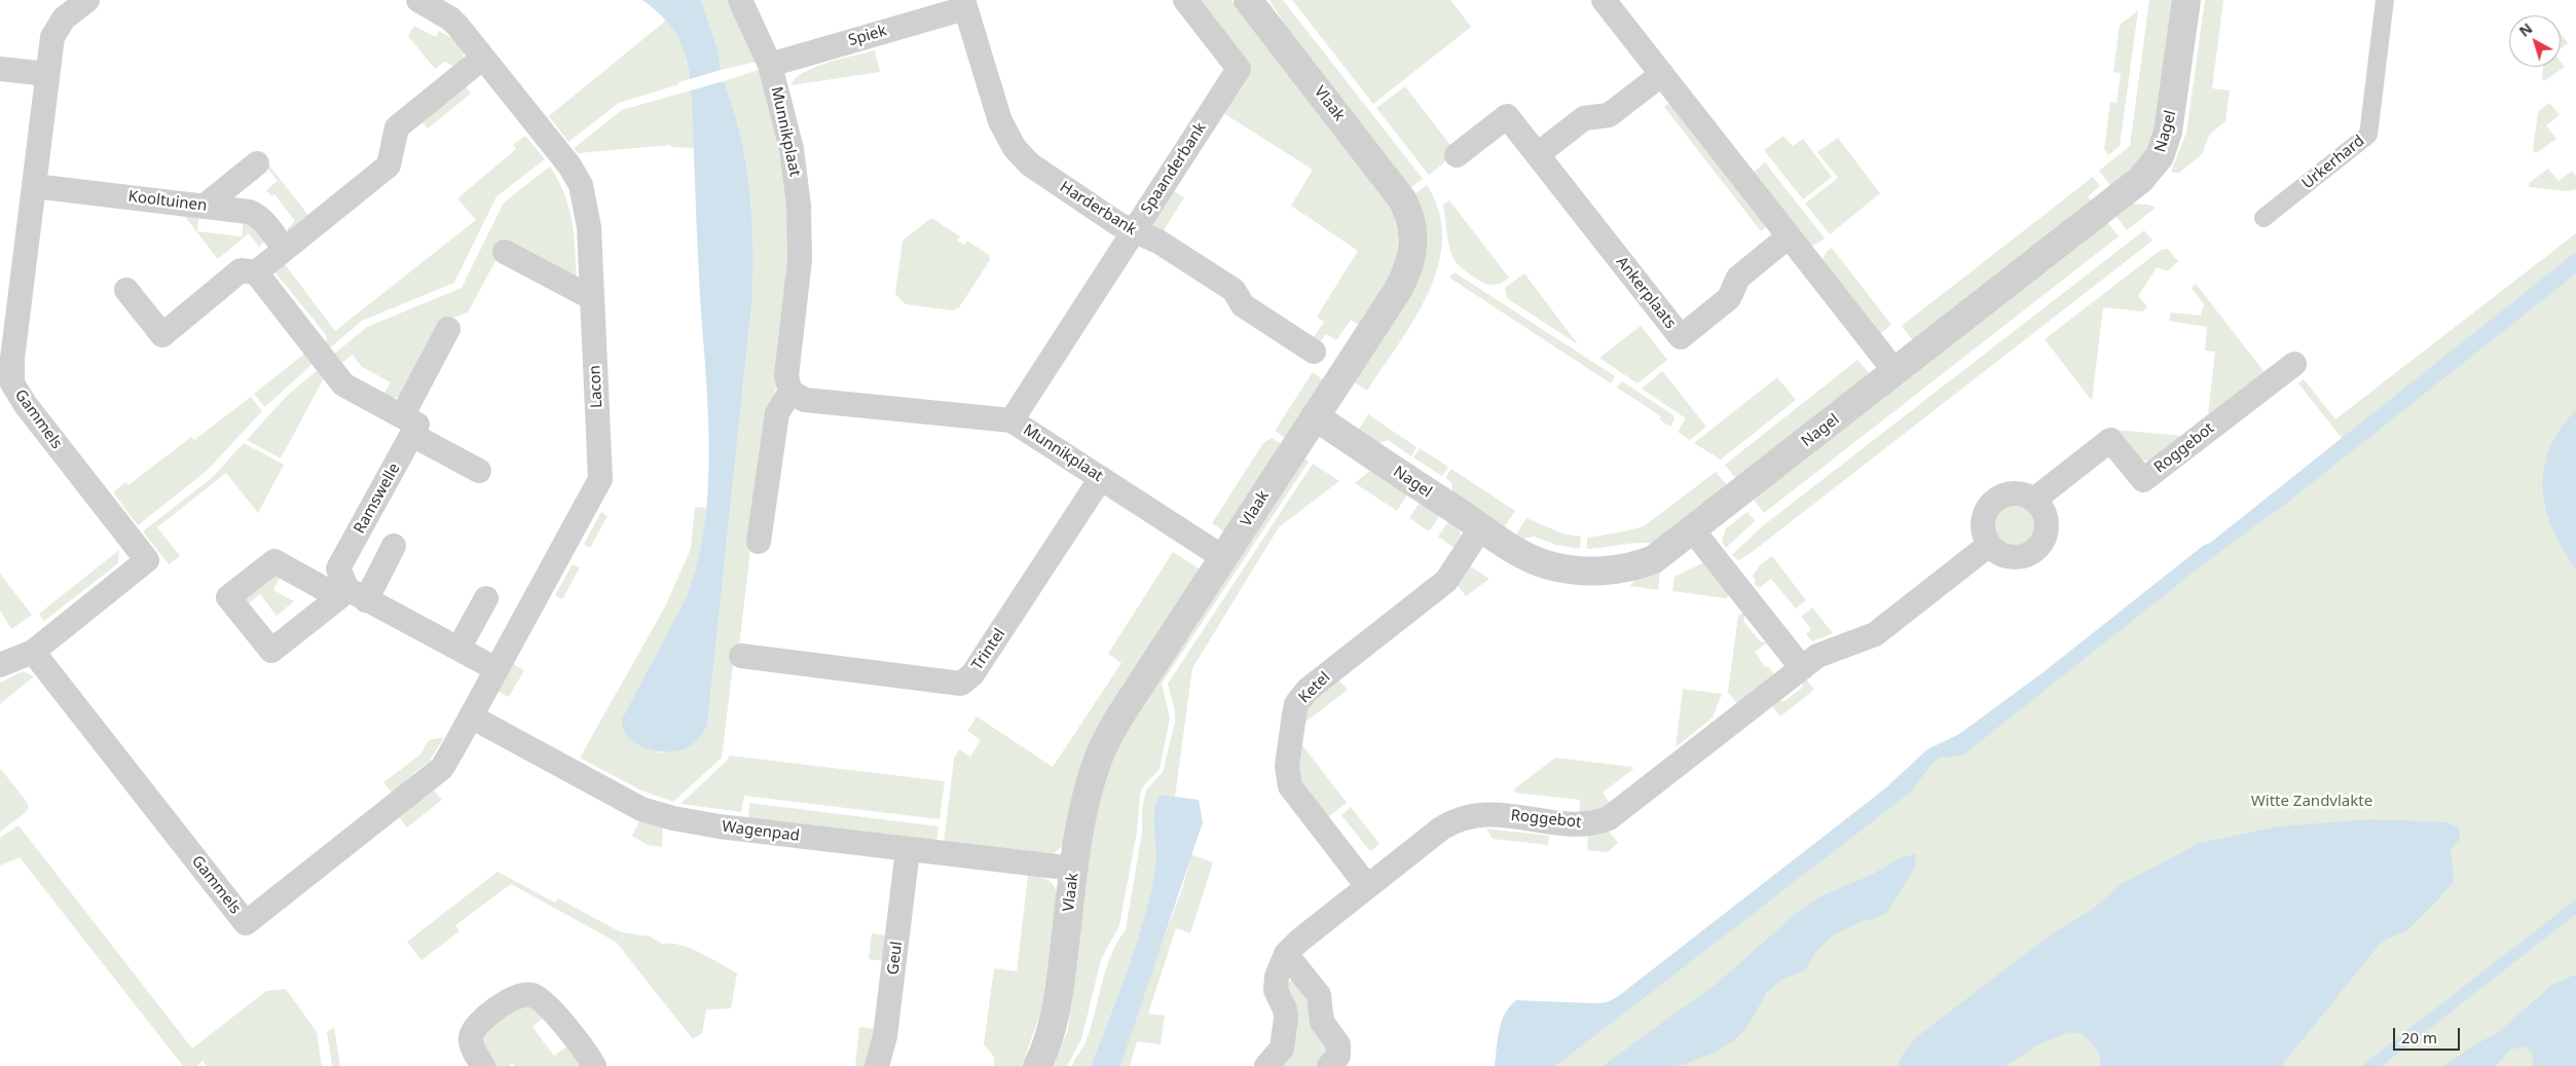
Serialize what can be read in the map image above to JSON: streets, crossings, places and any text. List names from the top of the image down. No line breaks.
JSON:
{"streets":{"street":["Spiek","Vlaak","Munnikplaat","Nagel","Urkerhard","Spaanderbank","Kooltuinen","Harderbank","Ankerplaats","Lacon","Gammels","Roggebot","Ramswelle","Trintel","Ketel","Wagenpad","Geul"]},"crossings":[["Spiek","Munnikplaat"],["Spiek","Harderbank"],["Vlaak","Munnikplaat"],["Vlaak","Nagel"],["Vlaak","Wagenpad"],["Munnikplaat","Spaanderbank"],["Munnikplaat","Trintel"],["Nagel","Ketel"],["Spaanderbank","Harderbank"],["Kooltuinen","Gammels"],["Lacon","Gammels"],["Lacon","Wagenpad"],["Gammels","Wagenpad"],["Roggebot","Ketel"],["Wagenpad","Geul"]],"parks":["Witte Zandvlakte"],"scale_bar":"20 m","north":"top left"}
